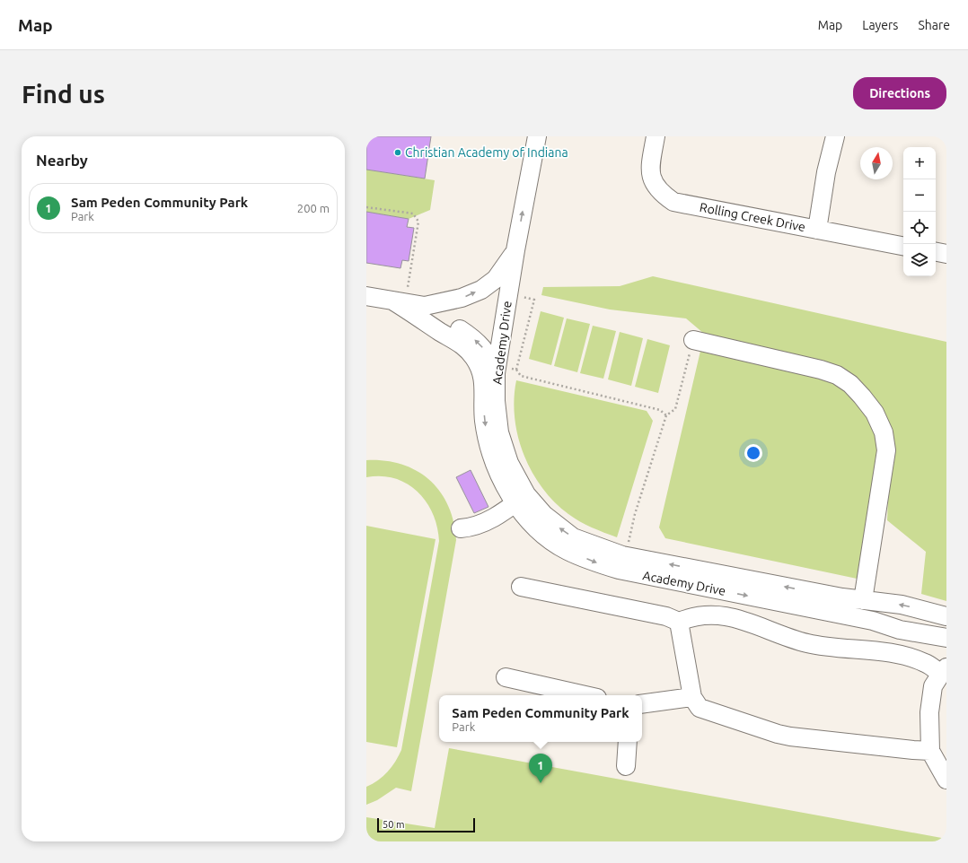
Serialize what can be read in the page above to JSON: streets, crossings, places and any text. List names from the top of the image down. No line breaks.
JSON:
{"streets":{"street":["Rolling Creek Drive","Academy Drive"]},"places":["Christian Academy of Indiana"],"scale_bar":"50 m","north":"top","page":{"header":"Map","nav":["Map","Layers","Share"],"buttons":"Directions","title":"Find us","heading":"Nearby","map_buttons":["+","−"],"list":[{"mark":"1","name":"Sam Peden Community Park","note":"Park","value":"200 m"}],"popup":["Sam Peden Community Park","Park"],"pins":"1","scale":"50 m"}}
